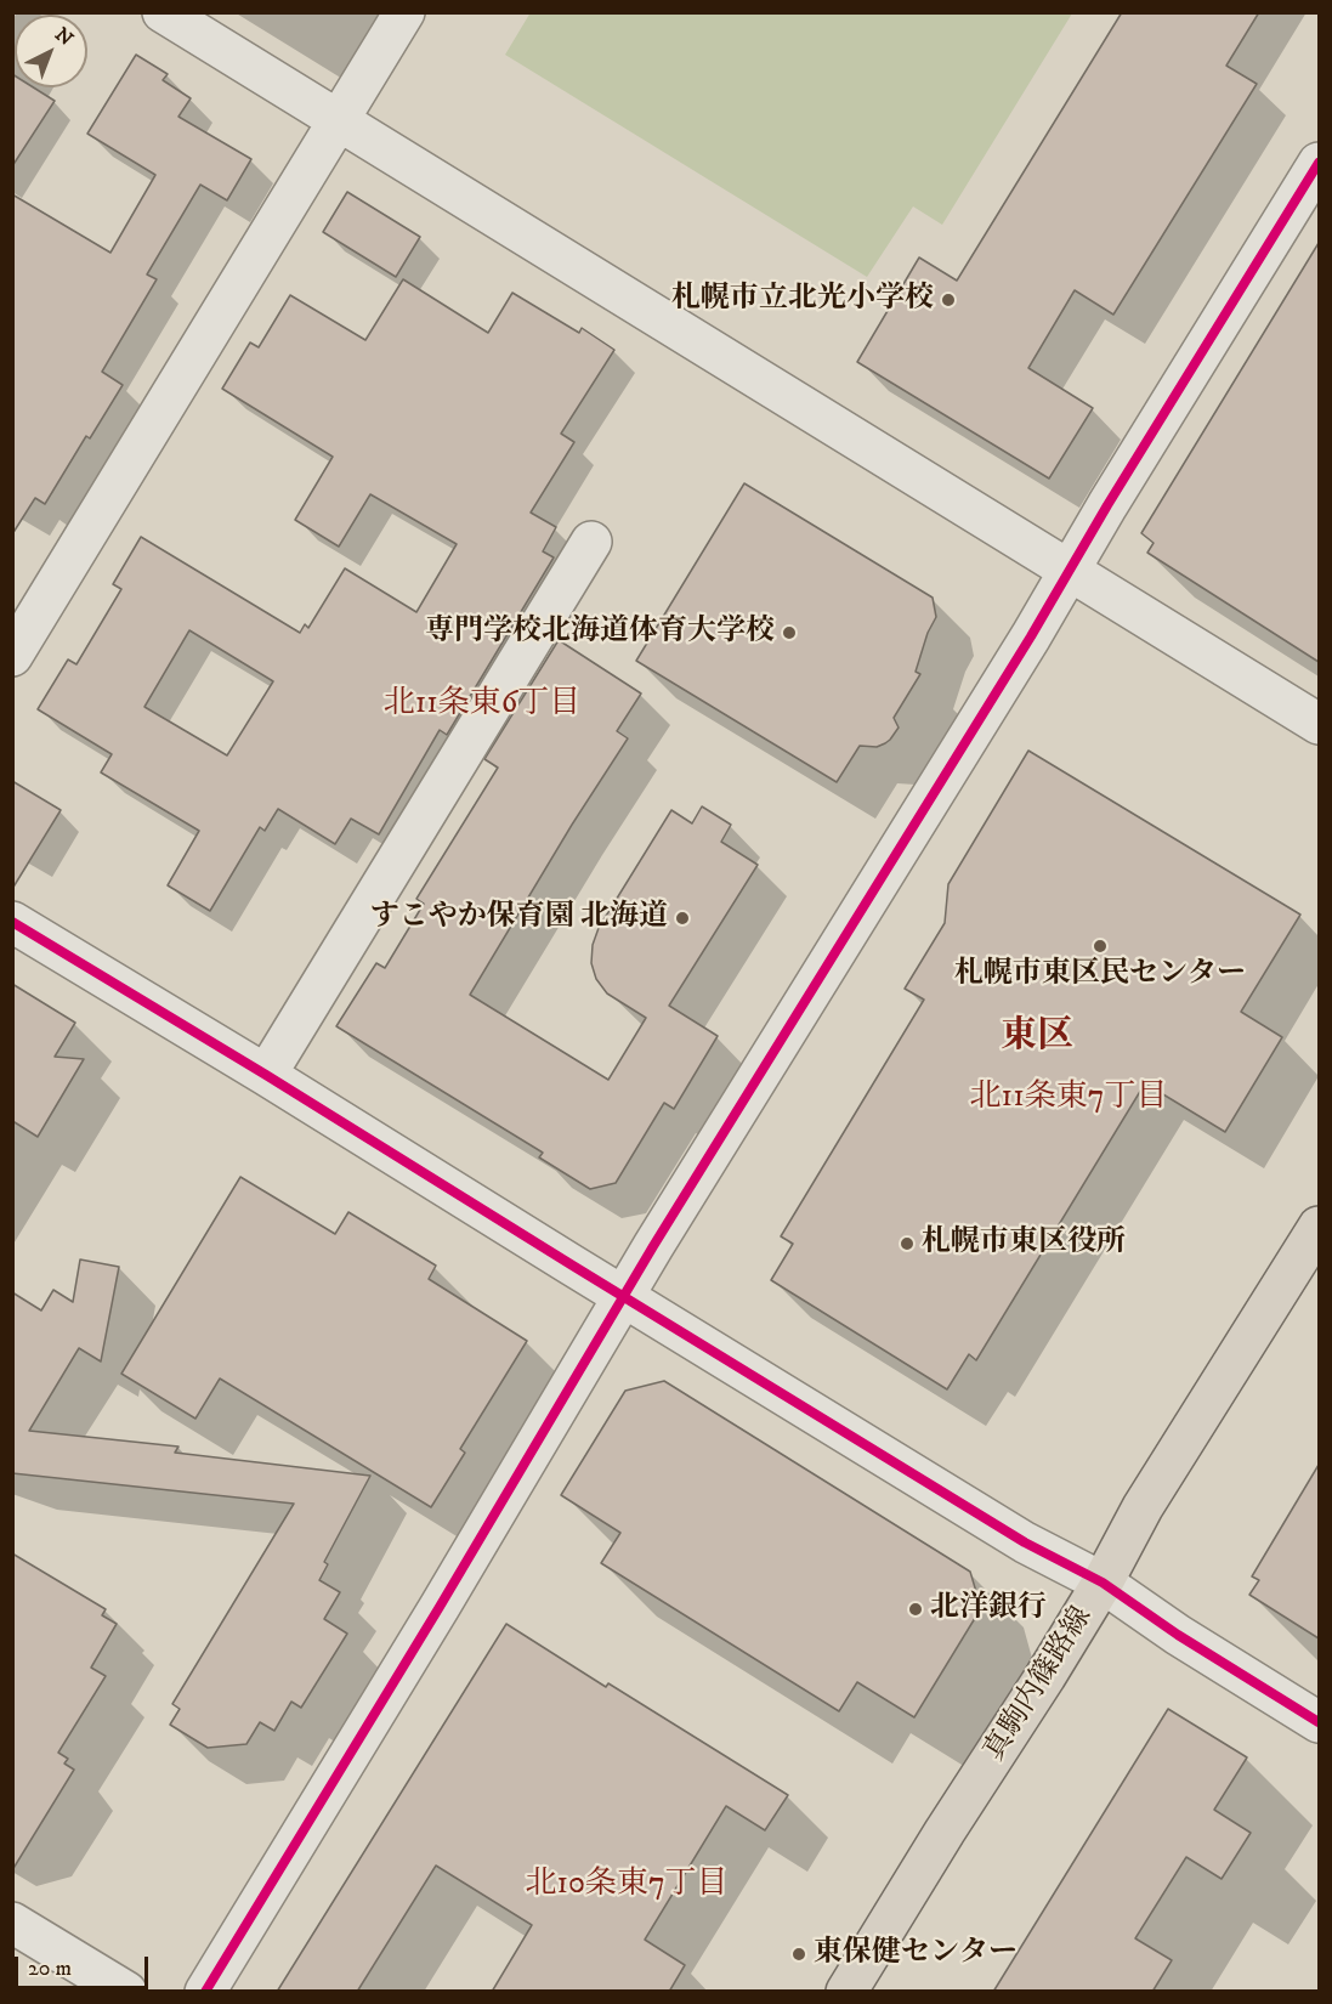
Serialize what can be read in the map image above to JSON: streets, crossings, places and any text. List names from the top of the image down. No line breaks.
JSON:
{"streets":{"main road":["真駒内篠路線"]},"districts":["北11条東6丁目","東区","北11条東7丁目","北10条東7丁目"],"places":["札幌市立北光小学校","専門学校北海道体育大学校","すこやか保育園 北海道","札幌市東区民センター","札幌市東区役所","北洋銀行","東保健センター"],"scale_bar":"20 m","north":"top right"}
